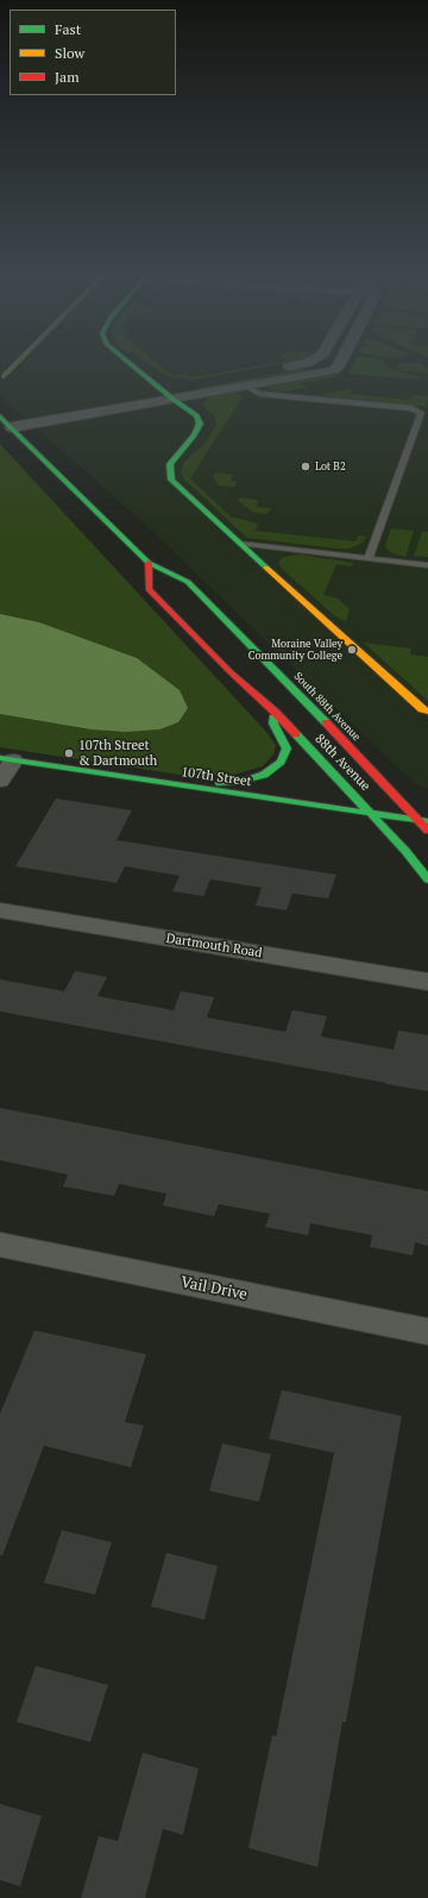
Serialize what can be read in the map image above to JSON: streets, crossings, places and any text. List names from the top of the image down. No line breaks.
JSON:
{"streets":{"street":["South 88th Avenue","88th Avenue","107th Street","Dartmouth Road","Vail Drive"]},"crossings":[["South 88th Avenue","88th Avenue"],["South 88th Avenue","107th Street"],["88th Avenue","107th Street"]],"places":["Lot B2","Moraine Valley Community College","107th Street & Dartmouth"],"legend":["Fast","Slow","Jam"]}
